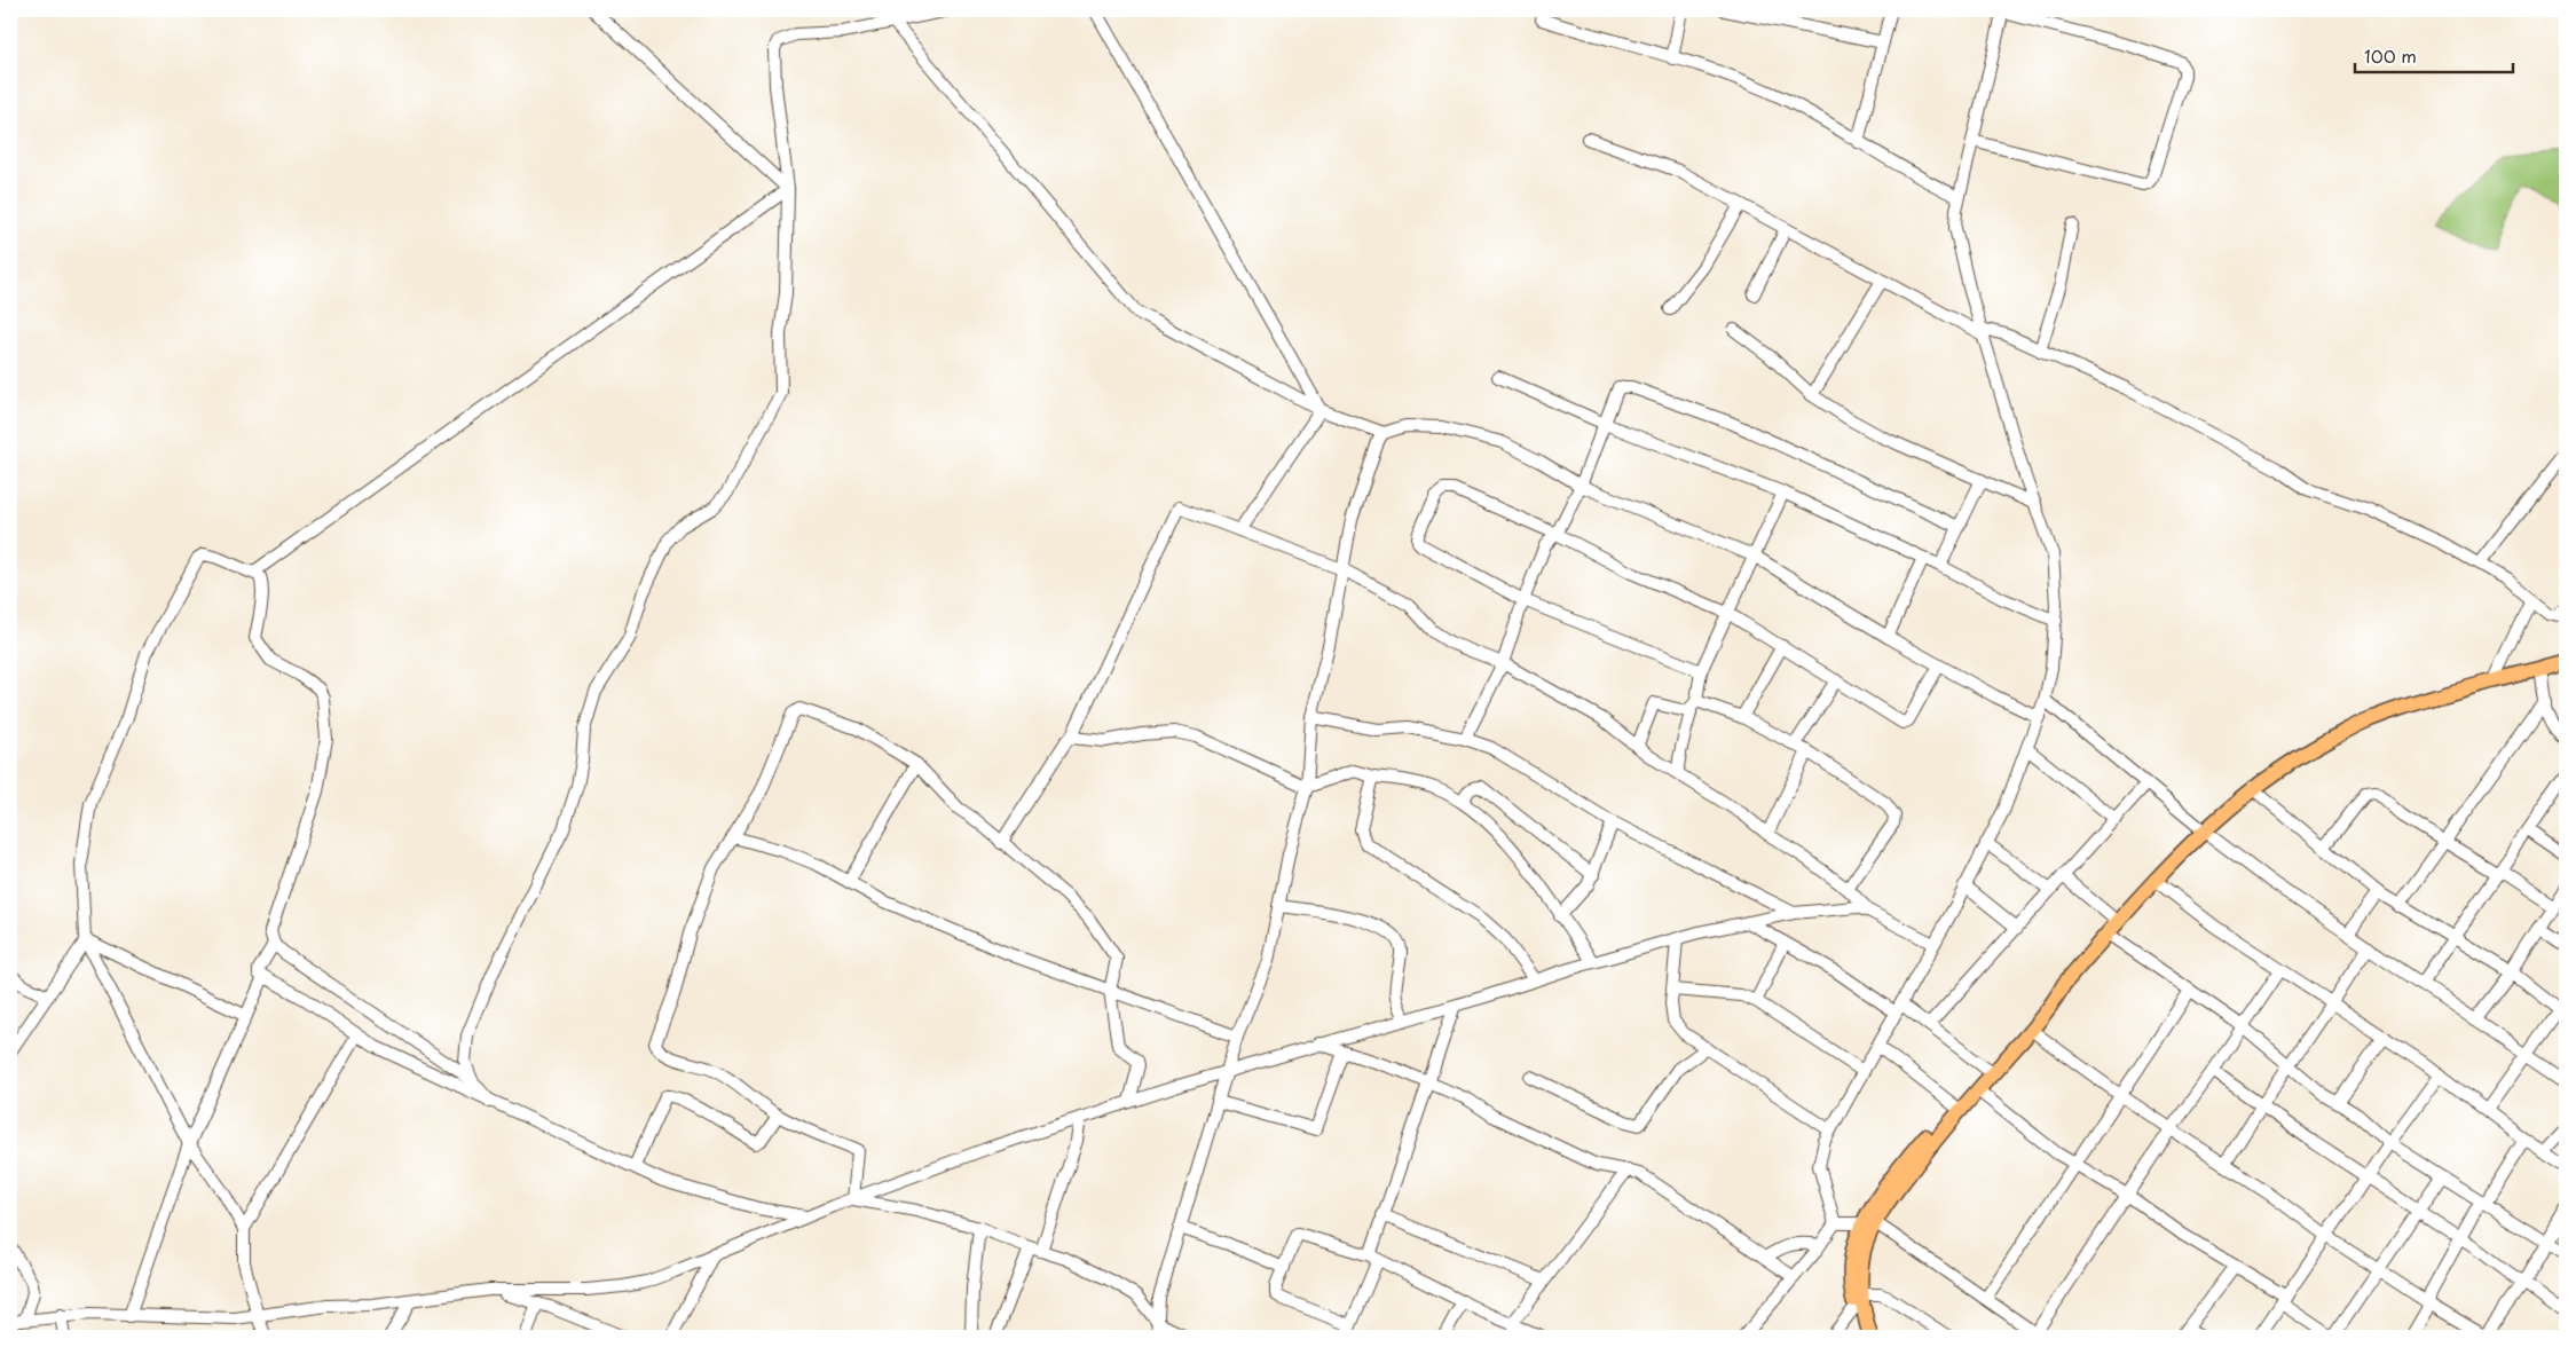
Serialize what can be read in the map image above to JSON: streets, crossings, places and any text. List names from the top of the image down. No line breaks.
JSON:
{"scale_bar":"100 m"}
